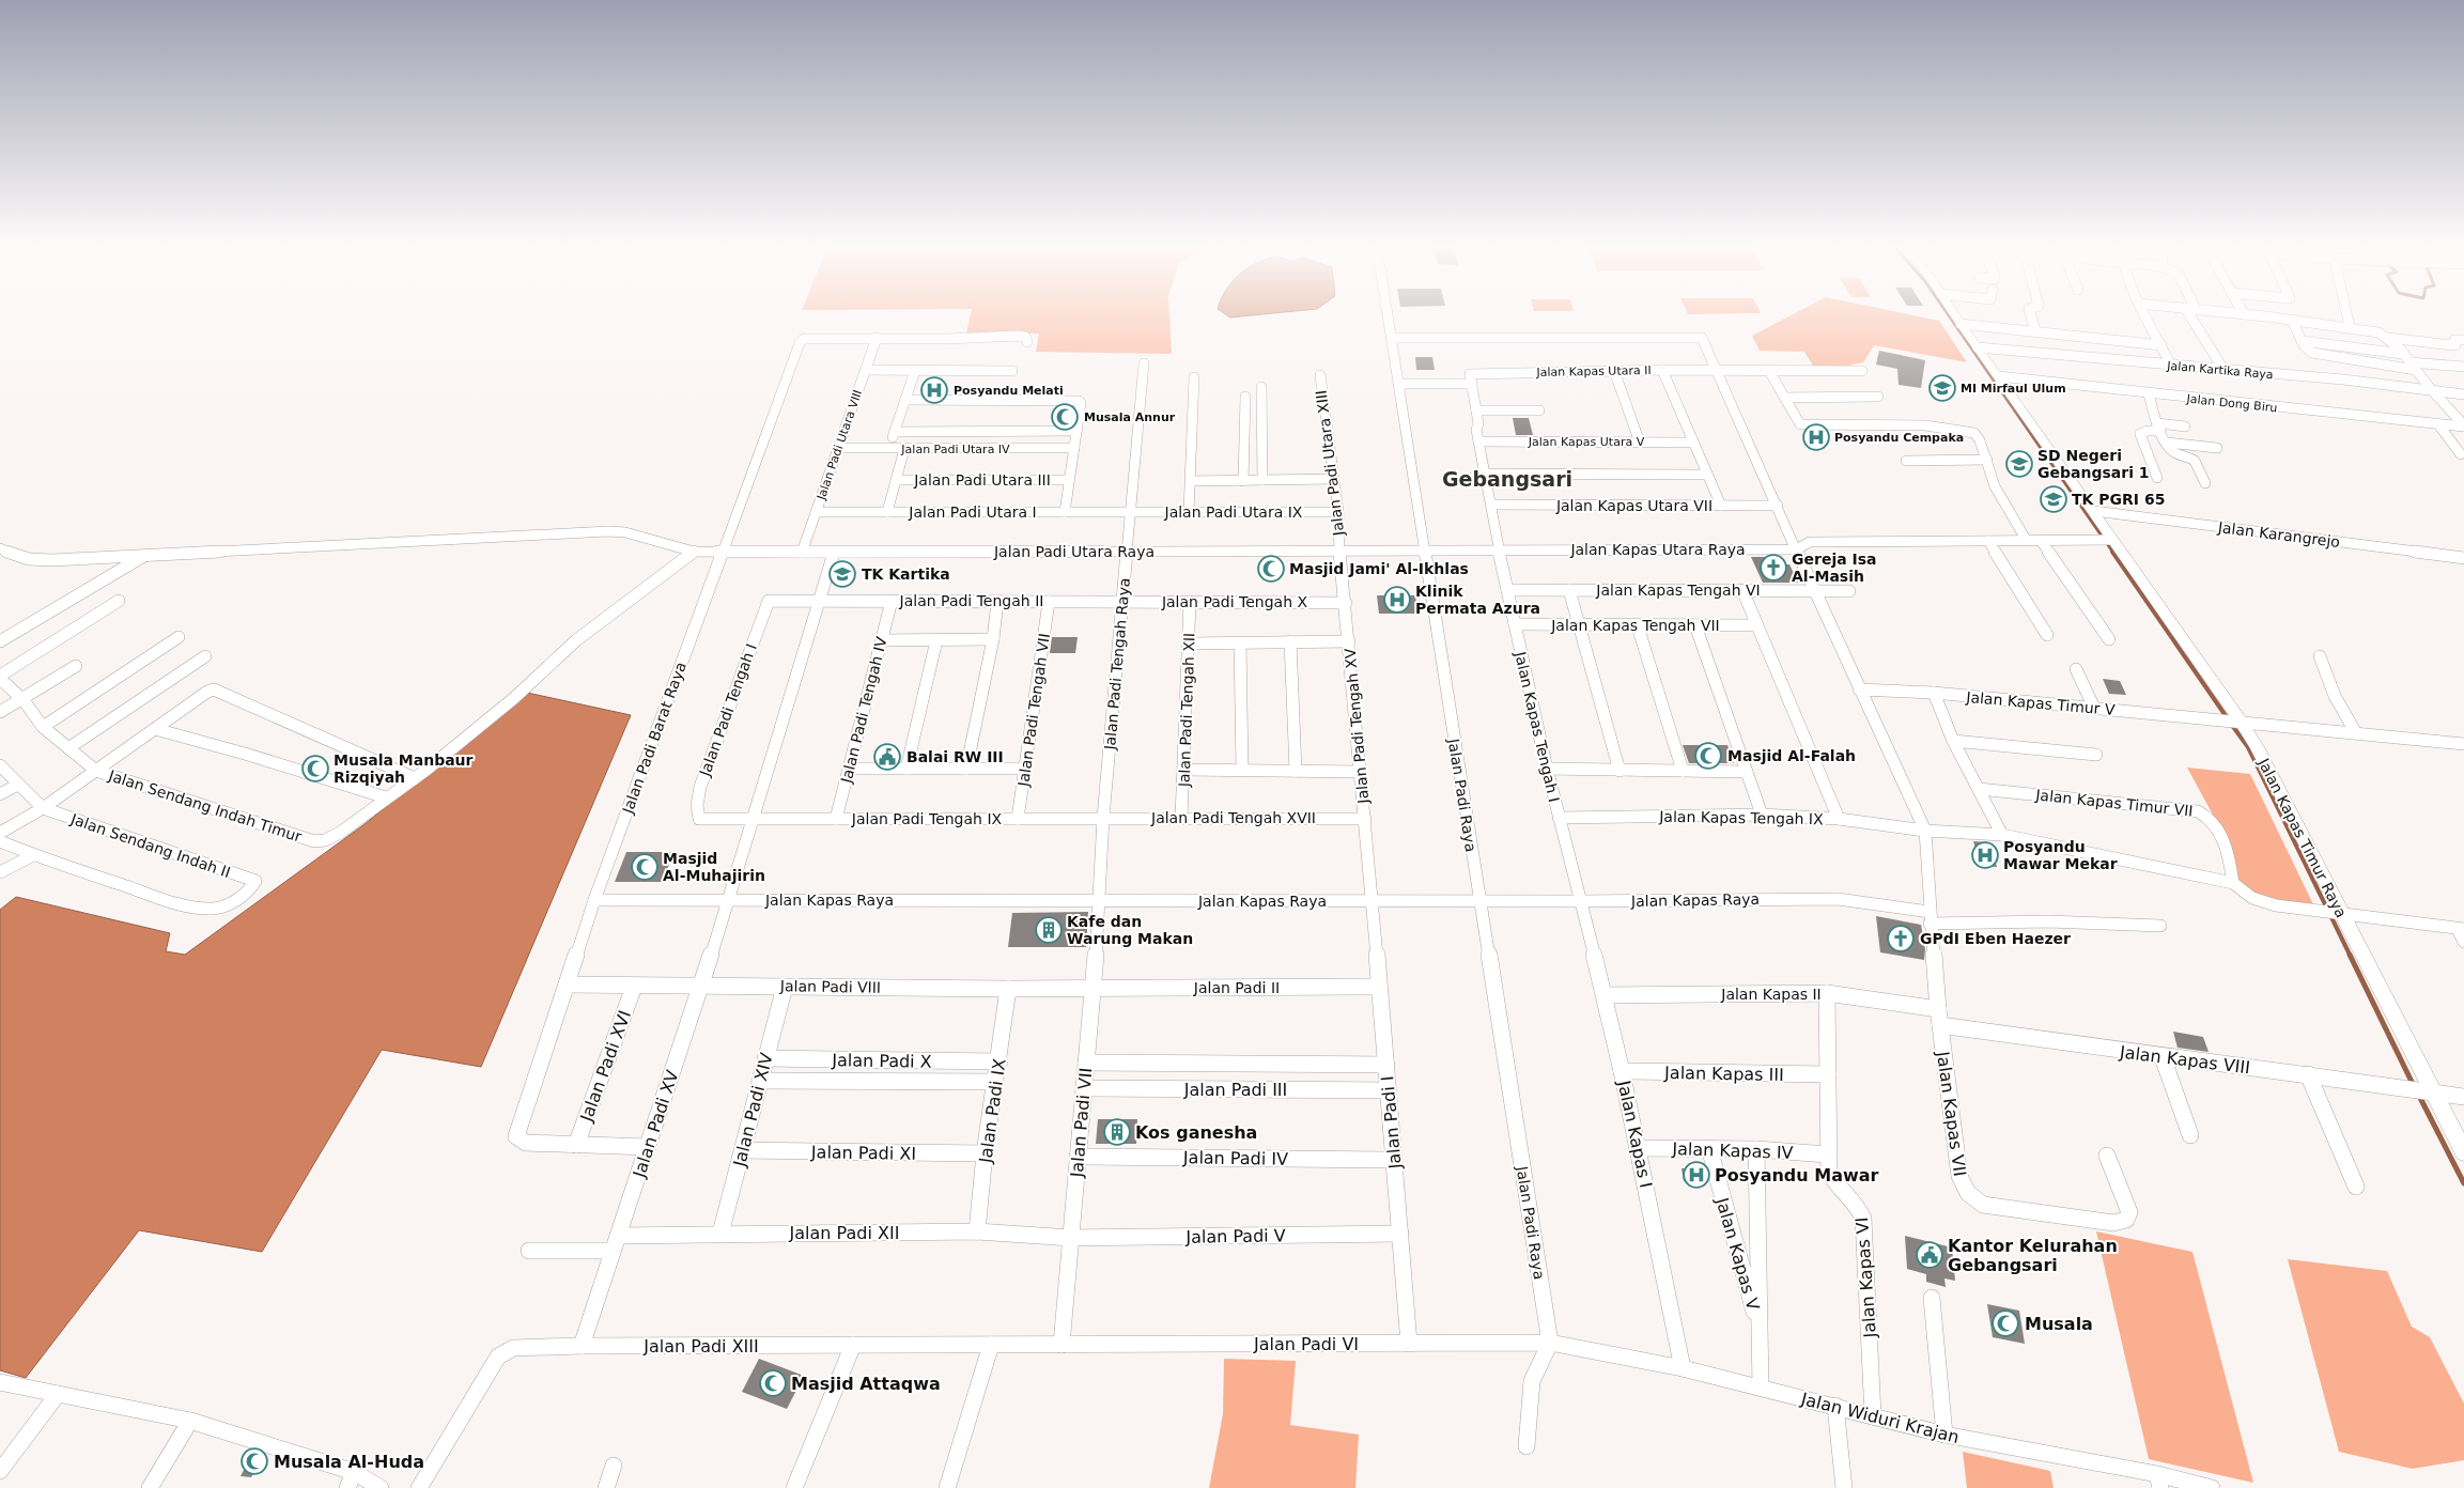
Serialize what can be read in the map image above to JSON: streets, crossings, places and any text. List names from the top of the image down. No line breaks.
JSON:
{"streets":{"street":["Jalan Kartika Raya","Jalan Kapas Utara II","Jalan Dong Biru","Jalan Kapas Utara V","Jalan Padi Utara VIII","Jalan Padi Utara IV","Jalan Padi Utara XIII","Jalan Padi Utara III","Jalan Kapas Utara VII","Jalan Padi Utara I","Jalan Padi Utara IX","Jalan Karangrejo","Jalan Kapas Utara Raya","Jalan Padi Utara Raya","Jalan Kapas Tengah VI","Jalan Padi Tengah II","Jalan Padi Tengah X","Jalan Kapas Tengah VII","Jalan Padi Tengah Raya","Jalan Kapas Timur V","Jalan Padi Tengah I","Jalan Padi Tengah IV","Jalan Padi Tengah VII","Jalan Padi Tengah XII","Jalan Padi Tengah XV","Jalan Kapas Tengah I","Jalan Padi Barat Raya","Jalan Padi Raya","Jalan Kapas Timur VII","Jalan Sendang Indah Timur","Jalan Padi Tengah XVII","Jalan Kapas Tengah IX","Jalan Padi Tengah IX","Jalan Kapas Timur Raya","Jalan Sendang Indah II","Jalan Kapas Raya","Jalan Padi VIII","Jalan Padi II","Jalan Kapas II","Jalan Kapas VIII","Jalan Padi X","Jalan Padi XVI","Jalan Kapas III","Jalan Padi III","Jalan Padi XIV","Jalan Padi IX","Jalan Kapas VII","Jalan Padi VII","Jalan Padi I","Jalan Padi XV","Jalan Kapas I","Jalan Kapas IV","Jalan Padi XI","Jalan Padi IV","Jalan Padi XII","Jalan Padi V","Jalan Kapas V","Jalan Kapas VI","Jalan Padi VI","Jalan Padi XIII","Jalan Widuri Krajan"]},"crossings":[["Jalan Kartika Raya","Jalan Kapas Timur Raya"],["Jalan Kapas Utara II","Jalan Kapas Tengah I"],["Jalan Kapas Utara II","Jalan Padi Raya"],["Jalan Dong Biru","Jalan Kapas Timur Raya"],["Jalan Kapas Utara V","Jalan Kapas Tengah I"],["Jalan Padi Utara VIII","Jalan Padi Utara IV"],["Jalan Padi Utara VIII","Jalan Padi Utara I"],["Jalan Padi Utara VIII","Jalan Padi Utara Raya"],["Jalan Padi Utara VIII","Jalan Padi Barat Raya"],["Jalan Padi Utara XIII","Jalan Padi Utara IX"],["Jalan Padi Utara XIII","Jalan Padi Utara Raya"],["Jalan Padi Utara XIII","Jalan Padi Tengah XV"],["Jalan Kapas Utara VII","Jalan Kapas Tengah I"],["Jalan Padi Utara I","Jalan Padi Utara IX"],["Jalan Padi Utara I","Jalan Padi Tengah Raya"],["Jalan Padi Utara IX","Jalan Padi Tengah Raya"],["Jalan Karangrejo","Jalan Kapas Timur Raya"],["Jalan Kapas Utara Raya","Jalan Padi Utara Raya"],["Jalan Kapas Utara Raya","Jalan Kapas Tengah I"],["Jalan Kapas Utara Raya","Jalan Padi Raya"],["Jalan Kapas Utara Raya","Jalan Kapas Timur Raya"],["Jalan Padi Utara Raya","Jalan Padi Tengah Raya"],["Jalan Padi Utara Raya","Jalan Padi Tengah XV"],["Jalan Padi Utara Raya","Jalan Padi Barat Raya"],["Jalan Padi Utara Raya","Jalan Padi Raya"],["Jalan Kapas Tengah VI","Jalan Kapas Tengah I"],["Jalan Padi Tengah II","Jalan Padi Tengah X"],["Jalan Padi Tengah II","Jalan Padi Tengah Raya"],["Jalan Padi Tengah II","Jalan Padi Tengah I"],["Jalan Padi Tengah II","Jalan Padi Tengah IV"],["Jalan Padi Tengah II","Jalan Padi Tengah VII"],["Jalan Padi Tengah X","Jalan Padi Tengah Raya"],["Jalan Padi Tengah X","Jalan Padi Tengah XII"],["Jalan Padi Tengah X","Jalan Padi Tengah XV"],["Jalan Kapas Tengah VII","Jalan Kapas Tengah I"],["Jalan Padi Tengah Raya","Jalan Padi Tengah XVII"],["Jalan Padi Tengah Raya","Jalan Padi Tengah IX"],["Jalan Padi Tengah Raya","Jalan Kapas Raya"],["Jalan Padi Tengah Raya","Jalan Padi VII"],["Jalan Kapas Timur V","Jalan Kapas Timur Raya"],["Jalan Padi Tengah I","Jalan Padi Tengah IX"],["Jalan Padi Tengah IV","Jalan Padi Tengah IX"],["Jalan Padi Tengah VII","Jalan Padi Tengah IX"],["Jalan Padi Tengah XII","Jalan Padi Tengah XVII"],["Jalan Padi Tengah XV","Jalan Padi Tengah XVII"],["Jalan Padi Tengah XV","Jalan Kapas Raya"],["Jalan Padi Tengah XV","Jalan Padi I"],["Jalan Kapas Tengah I","Jalan Kapas Tengah IX"],["Jalan Kapas Tengah I","Jalan Kapas Raya"],["Jalan Kapas Tengah I","Jalan Kapas I"],["Jalan Padi Barat Raya","Jalan Kapas Raya"],["Jalan Padi Barat Raya","Jalan Padi VIII"],["Jalan Padi Barat Raya","Jalan Padi XVI"],["Jalan Padi Raya","Jalan Kapas Raya"],["Jalan Padi Raya","Jalan Padi VI"],["Jalan Padi Raya","Jalan Widuri Krajan"],["Jalan Kapas Timur VII","Jalan Kapas Tengah IX"],["Jalan Padi Tengah XVII","Jalan Padi Tengah IX"],["Jalan Kapas Tengah IX","Jalan Kapas VII"],["Jalan Kapas Timur Raya","Jalan Kapas VIII"],["Jalan Kapas Raya","Jalan Kapas VII"],["Jalan Kapas Raya","Jalan Padi VII"],["Jalan Kapas Raya","Jalan Padi I"],["Jalan Kapas Raya","Jalan Padi XV"],["Jalan Kapas Raya","Jalan Kapas I"],["Jalan Padi VIII","Jalan Padi II"],["Jalan Padi VIII","Jalan Padi XVI"],["Jalan Padi VIII","Jalan Padi XIV"],["Jalan Padi VIII","Jalan Padi IX"],["Jalan Padi VIII","Jalan Padi VII"],["Jalan Padi VIII","Jalan Padi XV"],["Jalan Padi II","Jalan Padi VII"],["Jalan Padi II","Jalan Padi I"],["Jalan Kapas II","Jalan Kapas VII"],["Jalan Kapas II","Jalan Kapas I"],["Jalan Kapas II","Jalan Kapas VI"],["Jalan Kapas VIII","Jalan Kapas VII"],["Jalan Padi X","Jalan Padi XIV"],["Jalan Padi X","Jalan Padi IX"],["Jalan Padi XVI","Jalan Padi XV"],["Jalan Kapas III","Jalan Kapas I"],["Jalan Kapas III","Jalan Kapas VI"],["Jalan Padi III","Jalan Padi VII"],["Jalan Padi III","Jalan Padi I"],["Jalan Padi XIV","Jalan Padi XI"],["Jalan Padi XIV","Jalan Padi XII"],["Jalan Padi IX","Jalan Padi XI"],["Jalan Padi IX","Jalan Padi XII"],["Jalan Padi VII","Jalan Padi IV"],["Jalan Padi VII","Jalan Padi XII"],["Jalan Padi VII","Jalan Padi V"],["Jalan Padi VII","Jalan Padi VI"],["Jalan Padi VII","Jalan Padi XIII"],["Jalan Padi I","Jalan Padi IV"],["Jalan Padi I","Jalan Padi V"],["Jalan Padi I","Jalan Padi VI"],["Jalan Padi XV","Jalan Padi XII"],["Jalan Padi XV","Jalan Padi XIII"],["Jalan Kapas I","Jalan Kapas IV"],["Jalan Kapas I","Jalan Widuri Krajan"],["Jalan Kapas IV","Jalan Kapas V"],["Jalan Kapas IV","Jalan Kapas VI"],["Jalan Padi XII","Jalan Padi V"],["Jalan Kapas V","Jalan Widuri Krajan"],["Jalan Kapas VI","Jalan Widuri Krajan"],["Jalan Padi VI","Jalan Padi XIII"],["Jalan Padi VI","Jalan Widuri Krajan"]],"districts":["Gebangsari"],"places":{"school or university":["MI Mirfaul Ulum","SD Negeri Gebangsari 1","TK PGRI 65","TK Kartika"],"hospital":["Posyandu Melati","Posyandu Cempaka","Klinik Permata Azura","Posyandu Mawar Mekar","Posyandu Mawar"],"mosque":["Musala Annur","Masjid Jami' Al-Ikhlas","Masjid Al-Falah","Musala Manbaur Rizqiyah","Masjid Al-Muhajirin","Musala","Masjid Attaqwa","Musala Al-Huda"],"church":["Gereja Isa Al-Masih","GPdI Eben Haezer"],"public building":["Balai RW III","Kantor Kelurahan Gebangsari"],"building":["Kafe dan Warung Makan","Kos ganesha"]}}
